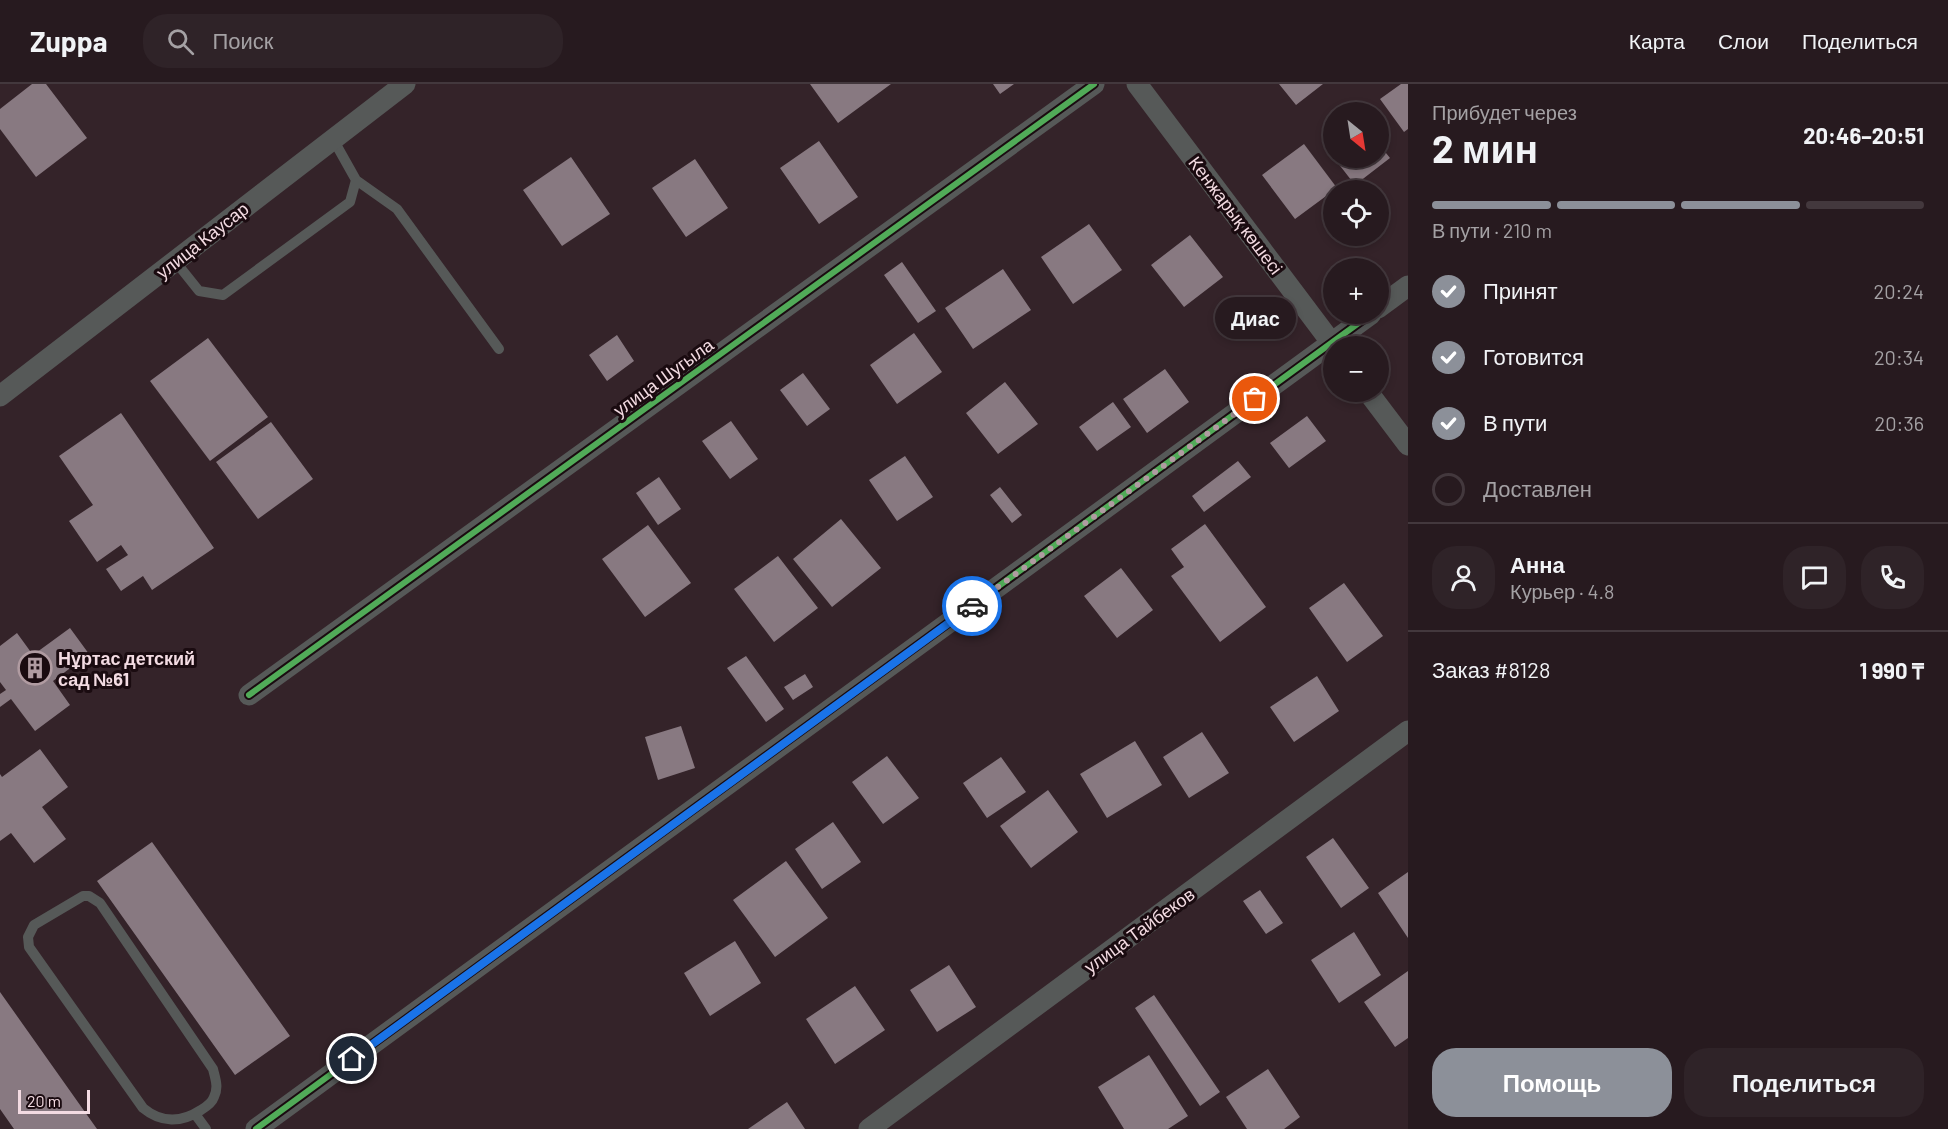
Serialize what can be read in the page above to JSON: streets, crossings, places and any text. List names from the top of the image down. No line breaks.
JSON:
{"streets":{"street":["Кенжарық көшесі","улица Каусар","улица Шугыла","улица Тайбеков"]},"places":{"other":["Диас"],"building":["Нұртас детский сад №61"]},"scale_bar":"20 m","north":"bottom right","page":{"header":"Zuppa","search":"Поиск","nav":["Карта","Слои","Поделиться"],"heading":["2 мин","Прибудет через","20:46–20:51"],"panel":["Анна","Курьер · 4.8","Заказ #8128","1 990 ₸"],"map_buttons":["+","−"],"bar":"В пути · 210 m","list":[["Принят","20:24"],["Готовится","20:34"],["В пути","20:36"],"Доставлен"],"bubble":"Диас","buttons":["Помощь","Поделиться"],"scale":"20 m"}}
